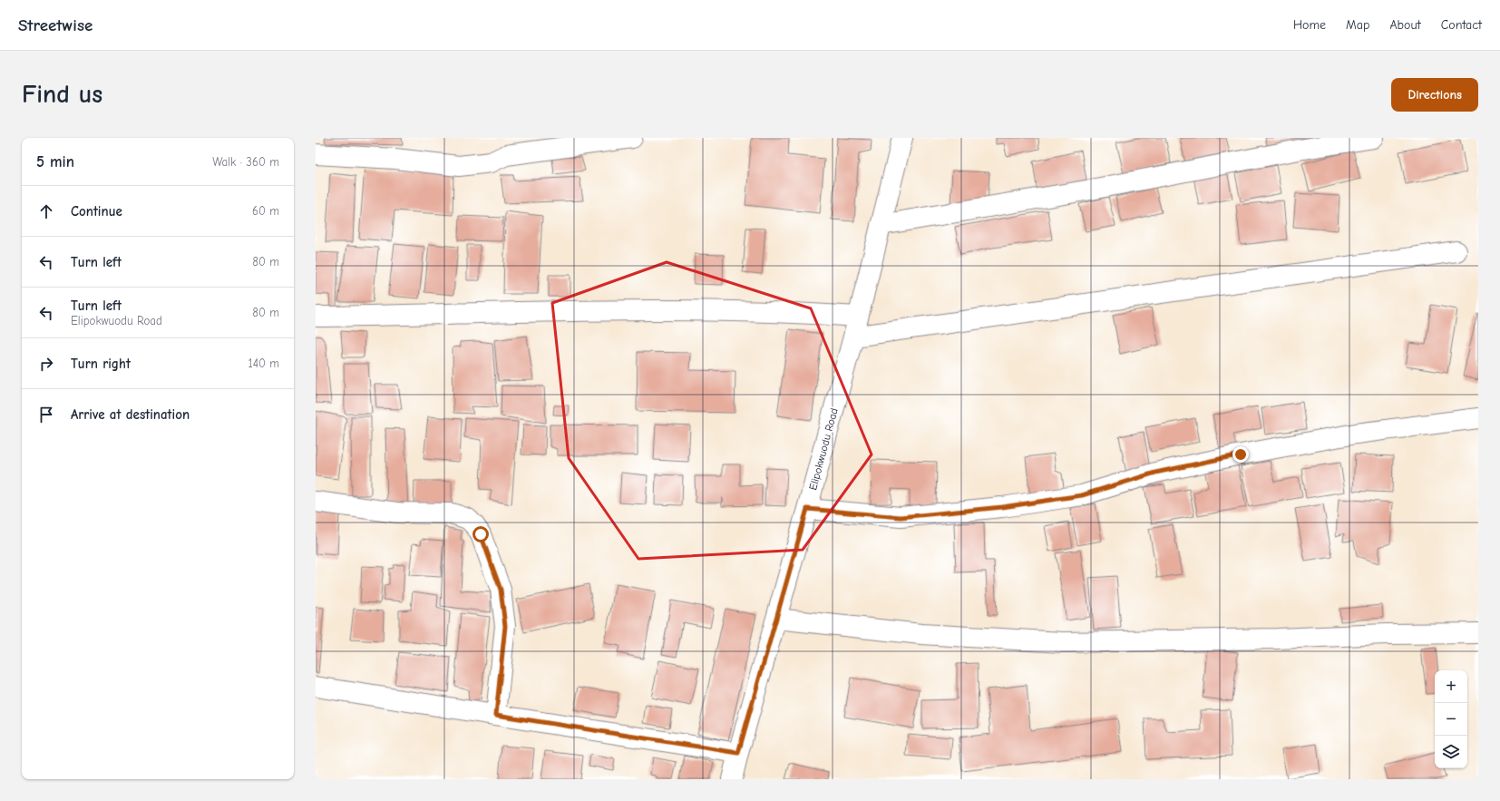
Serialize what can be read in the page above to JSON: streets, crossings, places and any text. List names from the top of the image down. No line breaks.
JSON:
{"streets":{"street":["Elipokwuodu Road"]},"page":{"header":"Streetwise","nav":["Home","Map","About","Contact"],"buttons":"Directions","title":"Find us","heading":["5 min","Walk · 360 m"],"list":[["Continue","60 m"],["Turn left","80 m"],["Turn left","Elipokwuodu Road","80 m"],["Turn right","140 m"],"Arrive at destination"],"map_buttons":["+","−"]}}
